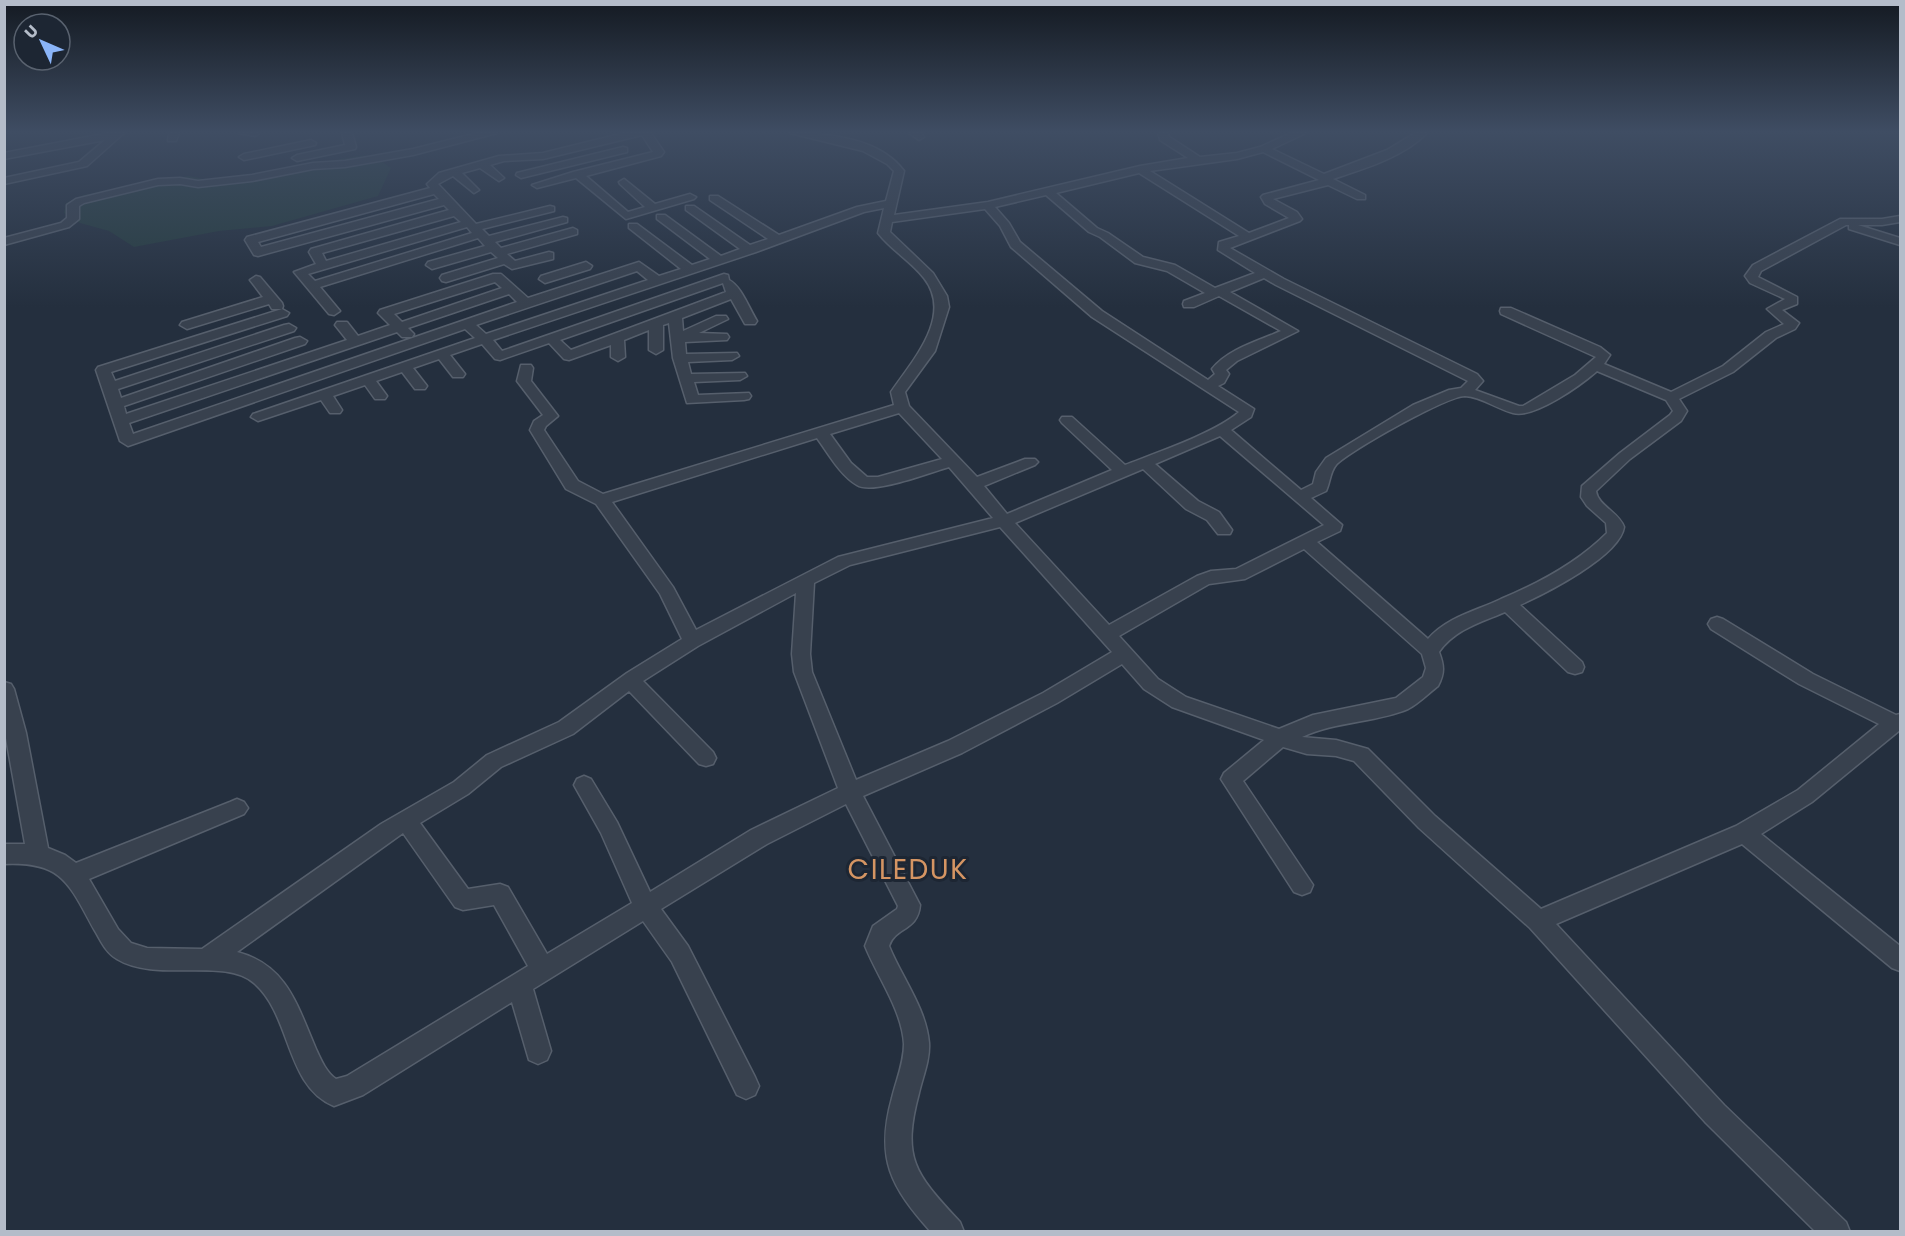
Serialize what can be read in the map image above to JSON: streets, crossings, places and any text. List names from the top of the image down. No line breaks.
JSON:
{"districts":["CILEDUK"],"north":"top left"}
